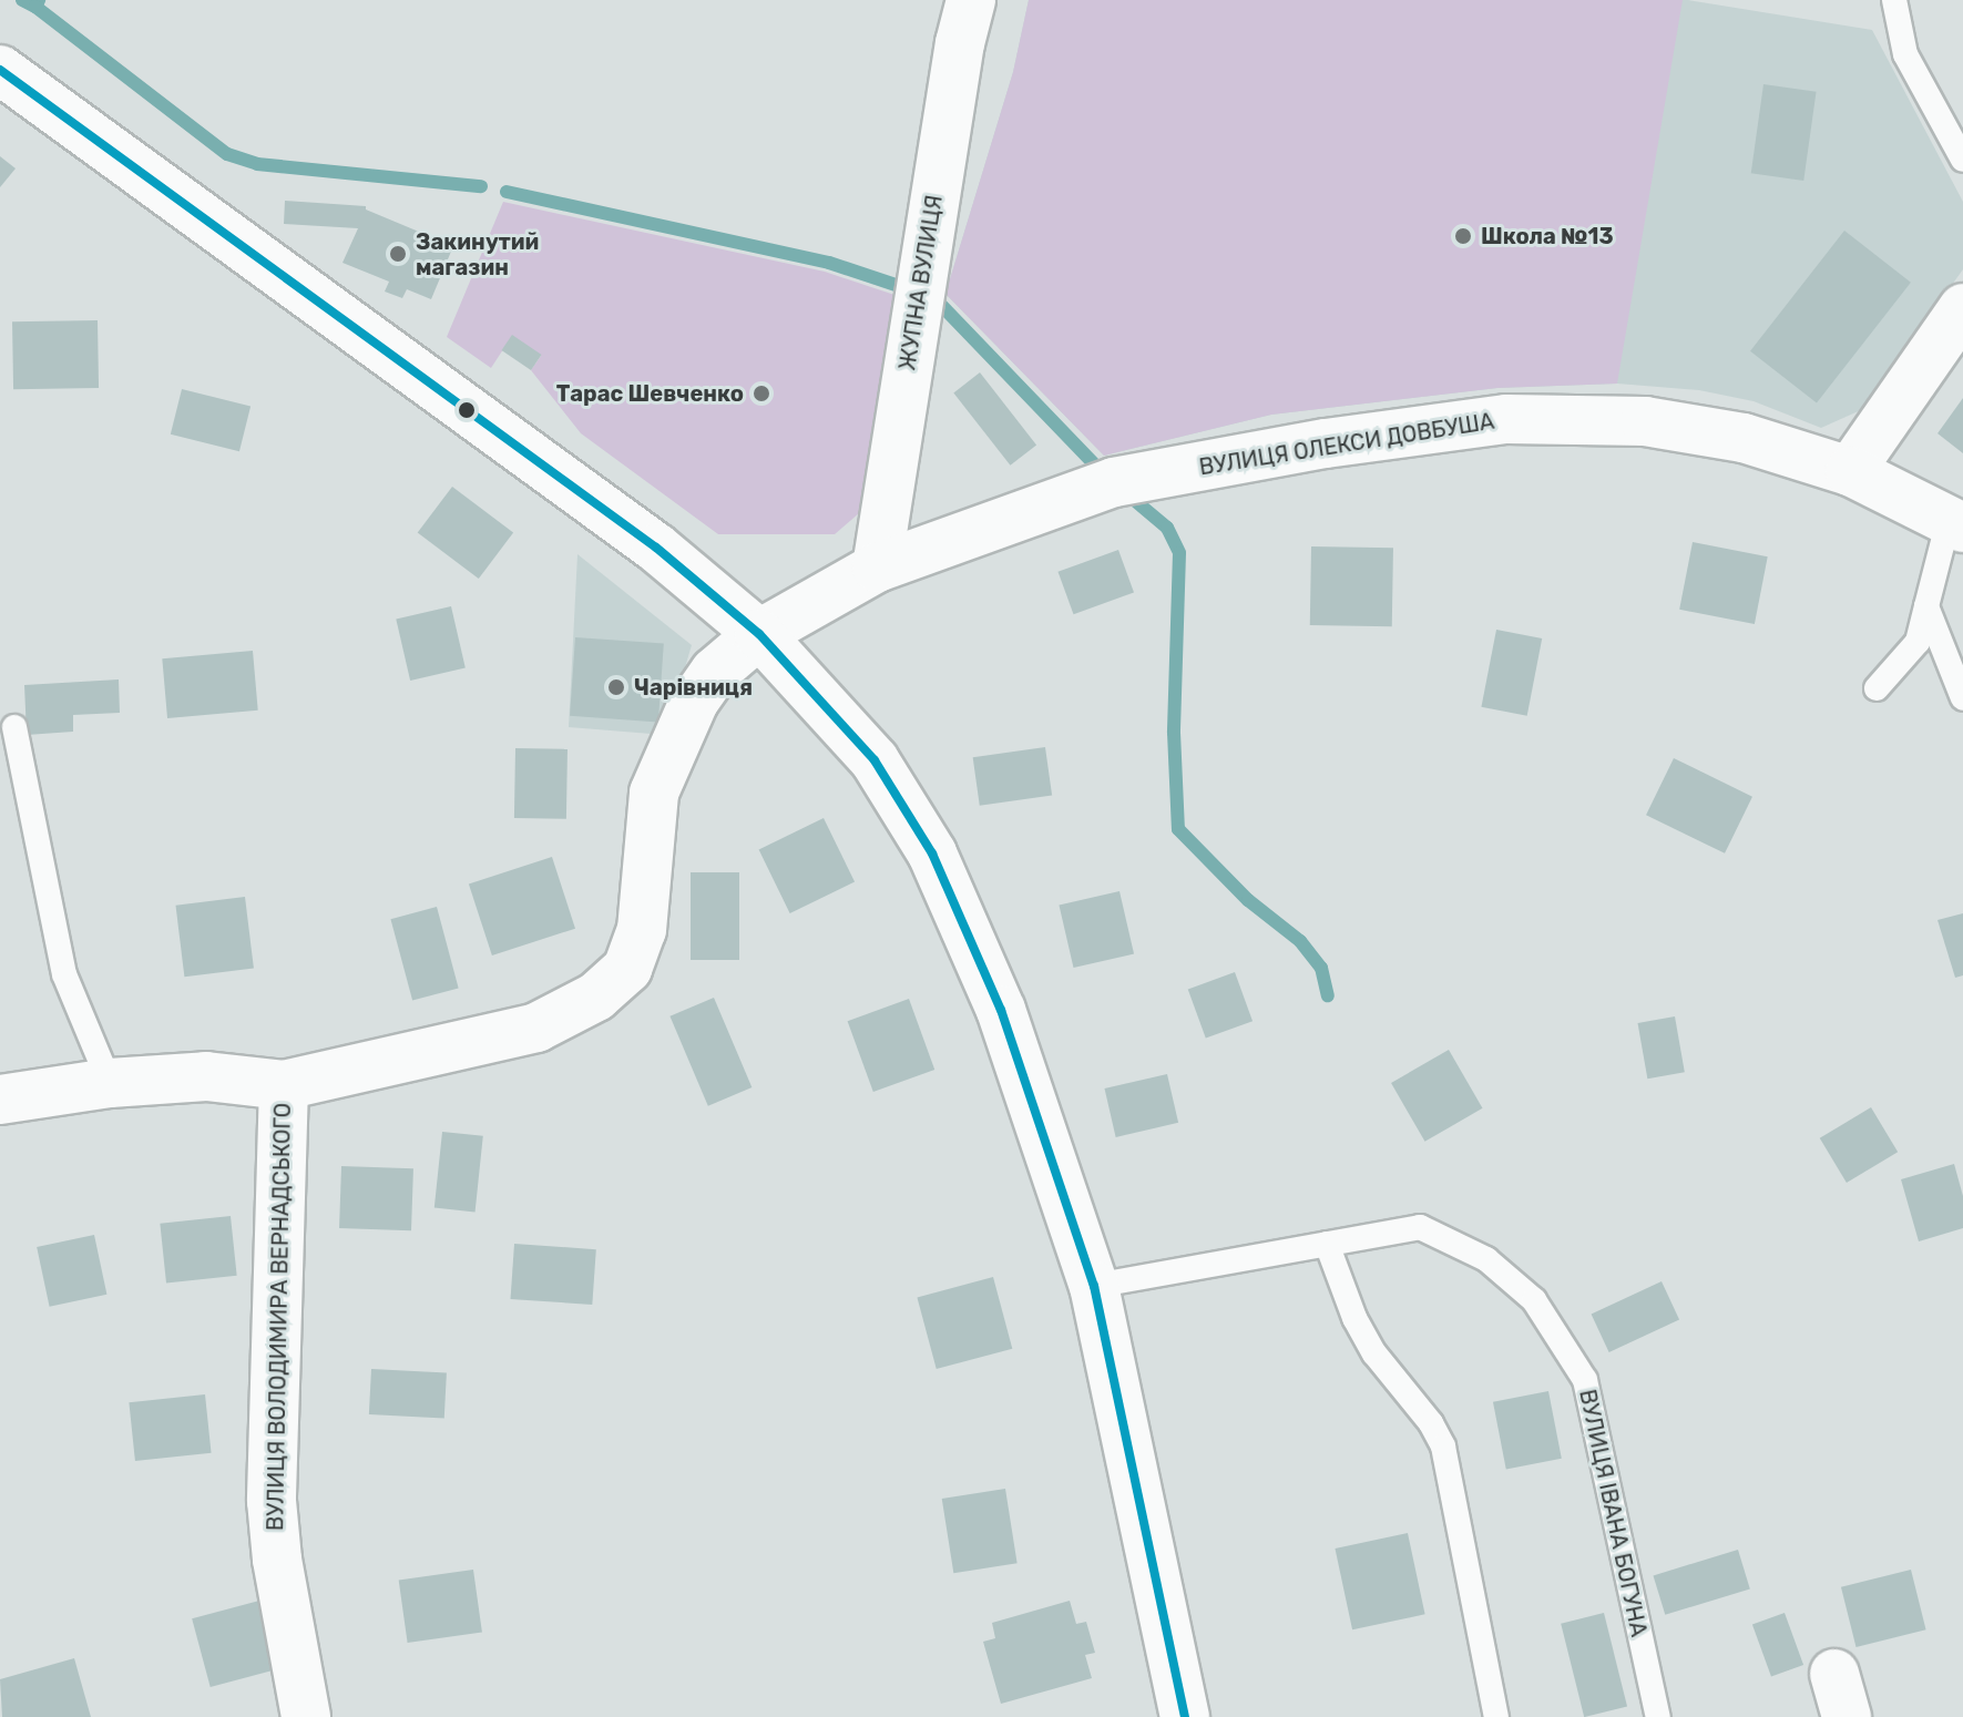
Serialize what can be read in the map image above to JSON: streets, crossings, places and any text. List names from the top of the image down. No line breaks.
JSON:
{"streets":{"street":["ЖУПНА ВУЛИЦЯ","ВУЛИЦЯ ОЛЕКСИ ДОВБУША","ВУЛИЦЯ ВОЛОДИМИРА ВЕРНАДСЬКОГО"],"lane":["ВУЛИЦЯ ІВАНА БОГУНА"]},"crossings":[["ЖУПНА ВУЛИЦЯ","ВУЛИЦЯ ОЛЕКСИ ДОВБУША"],["ВУЛИЦЯ ОЛЕКСИ ДОВБУША","ВУЛИЦЯ ВОЛОДИМИРА ВЕРНАДСЬКОГО"]],"places":["Школа №13","Закинутий магазин","Тарас Шевченко","Чарівниця"]}
